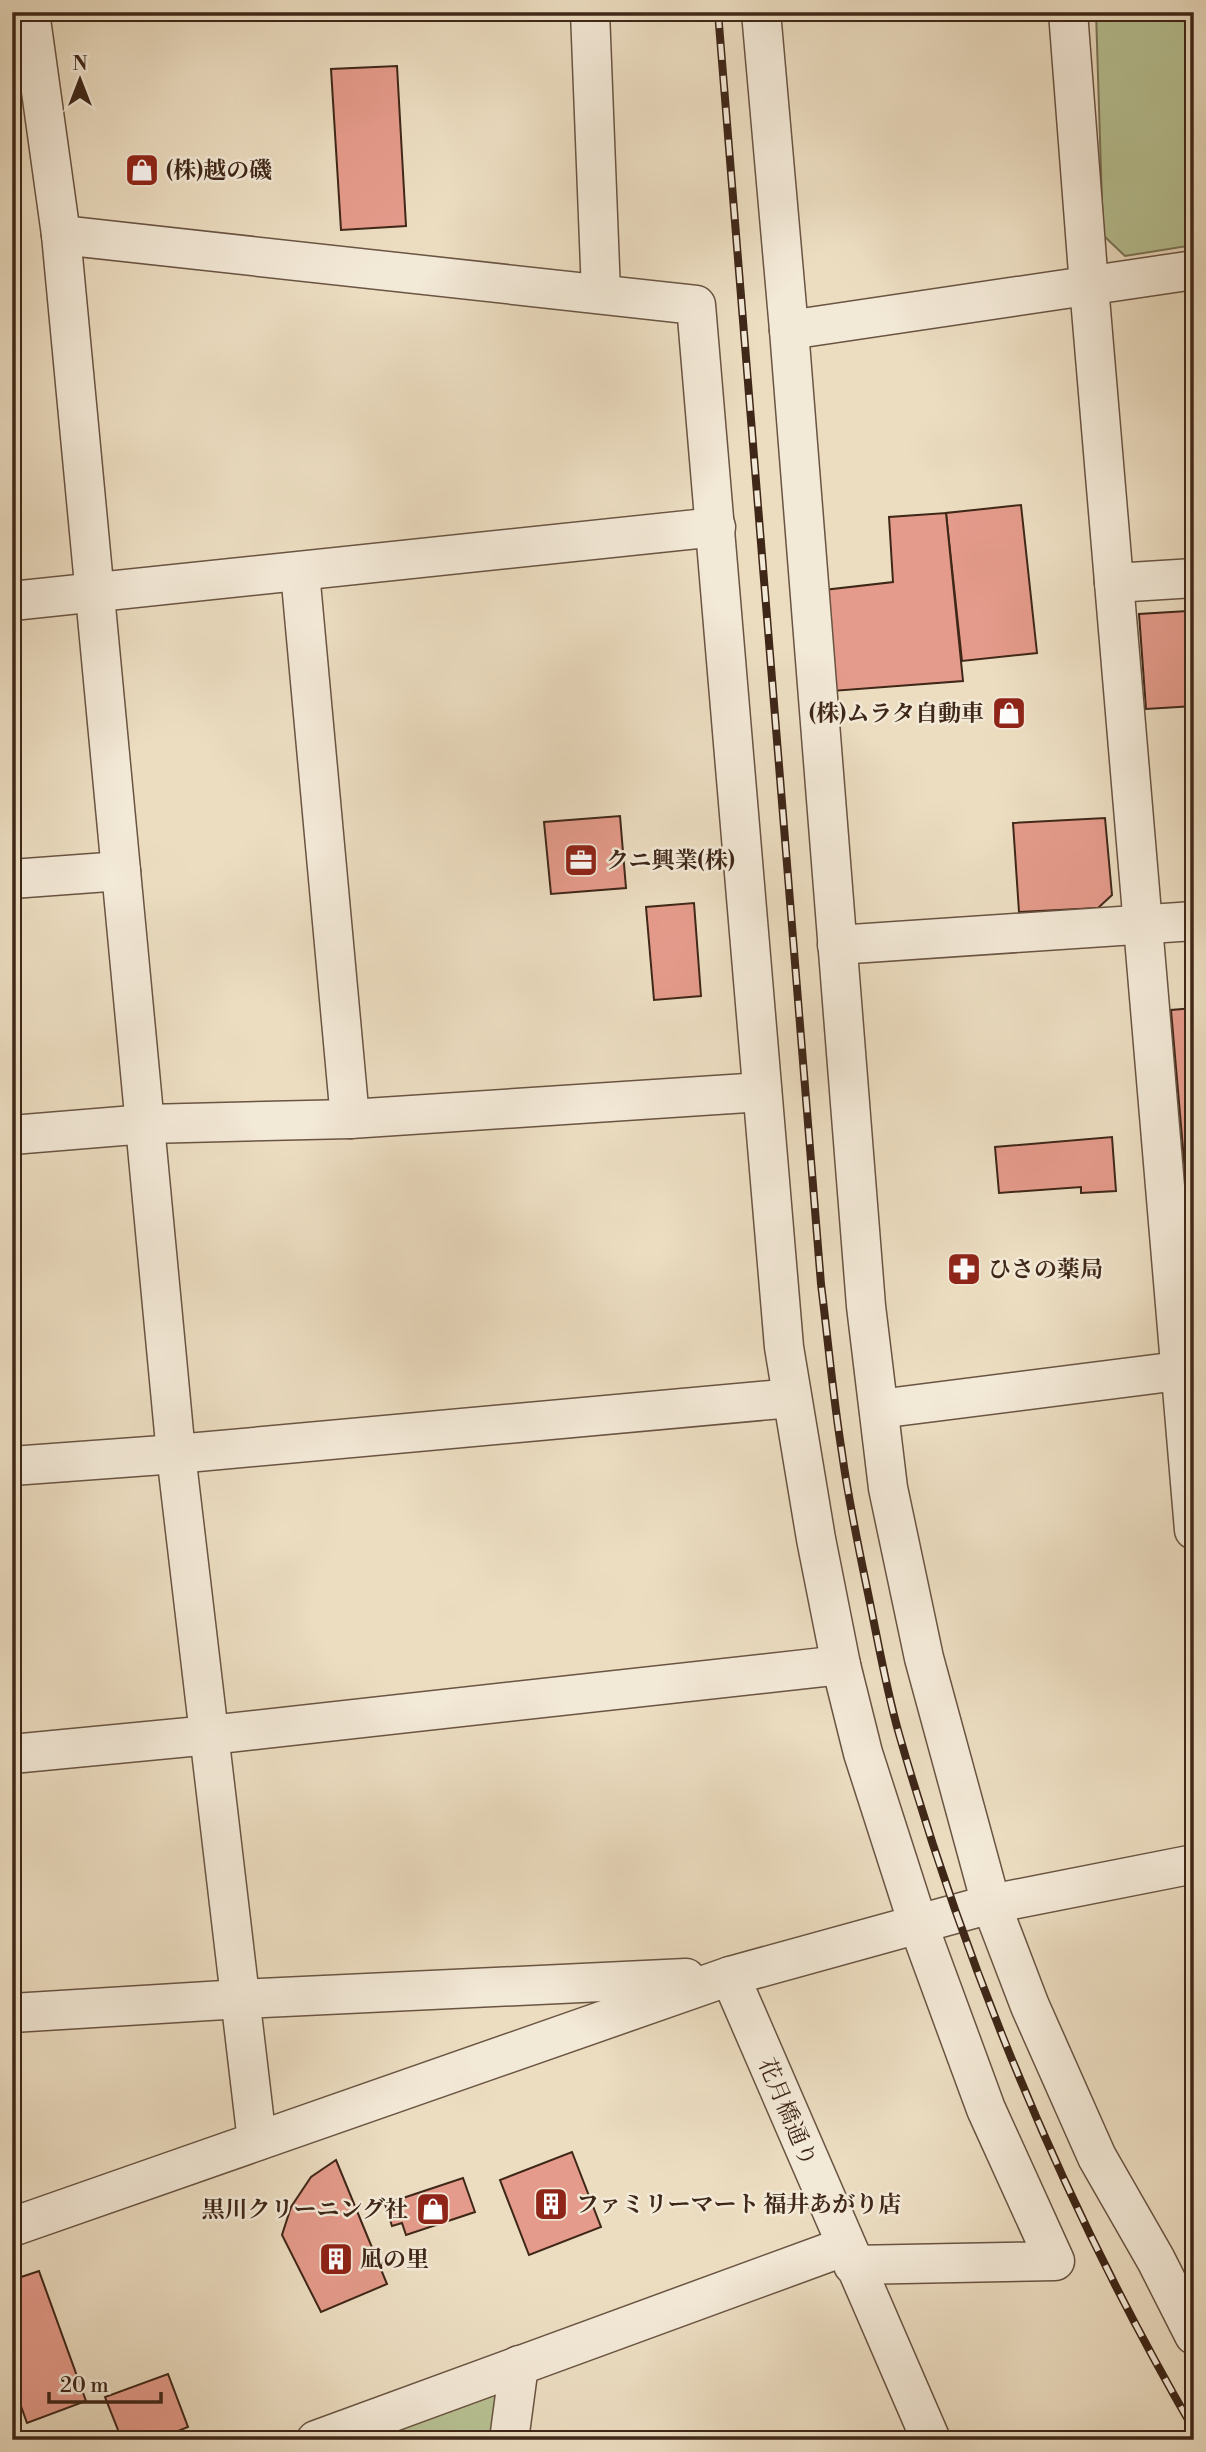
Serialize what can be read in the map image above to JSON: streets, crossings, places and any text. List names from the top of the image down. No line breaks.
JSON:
{"streets":{"street":["花月橋通り"]},"places":{"shop":["(株)越の磯","(株)ムラタ自動車","黒川クリーニング社"],"office":["クニ興業(株)"],"pharmacy":["ひさの薬局"],"building":["ファミリーマート 福井あがり店","凪の里"]},"scale_bar":"20 m","north":"top"}
